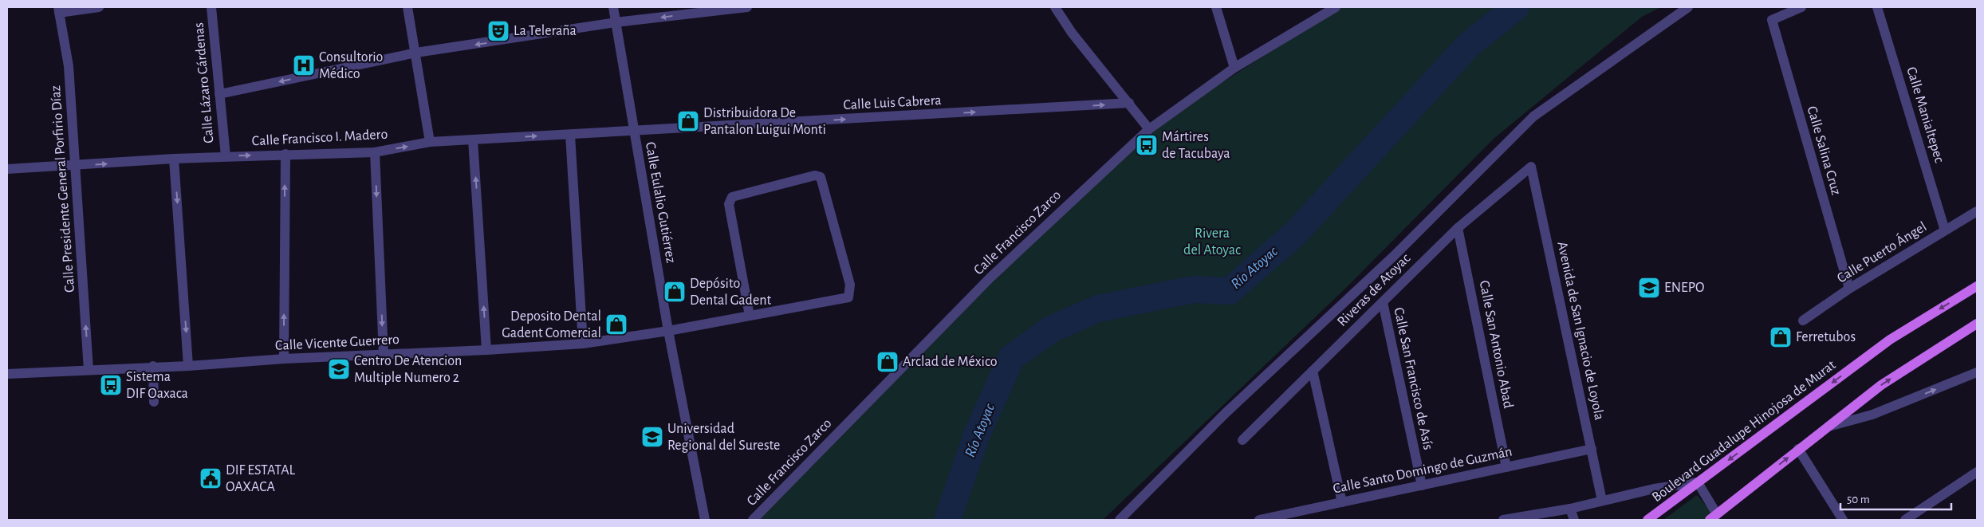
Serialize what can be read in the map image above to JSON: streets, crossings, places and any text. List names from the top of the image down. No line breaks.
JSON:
{"streets":{"main road":["Boulevard Guadalupe Hinojosa de Murat"],"street":["Calle Lázaro Cárdenas","Calle Luis Cabrera","Calle Manialtepec","Calle Francisco I. Madero","Calle Salina Cruz","Calle Presidente General Porfirio Díaz","Calle Eulalio Gutiérrez","Calle Francisco Zarco","Calle Puerto Ángel","Riveras de Atoyac","Avenida de San Ignacio de Loyola","Calle Vicente Guerrero","Calle San Antonio Abad","Calle San Francisco de Asís","Calle Santo Domingo de Guzmán"]},"crossings":[["Calle Lázaro Cárdenas","Calle Francisco I. Madero"],["Calle Luis Cabrera","Calle Francisco I. Madero"],["Calle Luis Cabrera","Calle Eulalio Gutiérrez"],["Calle Manialtepec","Calle Puerto Ángel"],["Calle Francisco I. Madero","Calle Presidente General Porfirio Díaz"],["Calle Francisco I. Madero","Calle Eulalio Gutiérrez"],["Calle Salina Cruz","Calle Puerto Ángel"],["Calle Presidente General Porfirio Díaz","Calle Vicente Guerrero"],["Calle Eulalio Gutiérrez","Calle Vicente Guerrero"],["Riveras de Atoyac","Avenida de San Ignacio de Loyola"],["Riveras de Atoyac","Calle San Antonio Abad"],["Riveras de Atoyac","Calle San Francisco de Asís"],["Avenida de San Ignacio de Loyola","Calle Santo Domingo de Guzmán"],["Calle San Antonio Abad","Calle Santo Domingo de Guzmán"],["Calle San Francisco de Asís","Calle Santo Domingo de Guzmán"]],"one_way":["Calle Luis Cabrera","Calle Francisco I. Madero","Calle Presidente General Porfirio Díaz"],"water":["Río Atoyac"],"parks":["Rivera del Atoyac"],"places":{"theatre":["La Teleraña"],"hospital":["Consultorio Médico"],"shop":["Distribuidora De Pantalon Luigui Monti","Depósito Dental Gadent","Deposito Dental Gadent Comercial","Ferretubos","Arclad de México"],"bus stop":["Mártires de Tacubaya","Sistema DIF Oaxaca"],"school or university":["ENEPO","Centro De Atencion Multiple Numero 2","Universidad Regional del Sureste"],"public building":["DIF ESTATAL OAXACA"]},"scale_bar":"50 m"}
